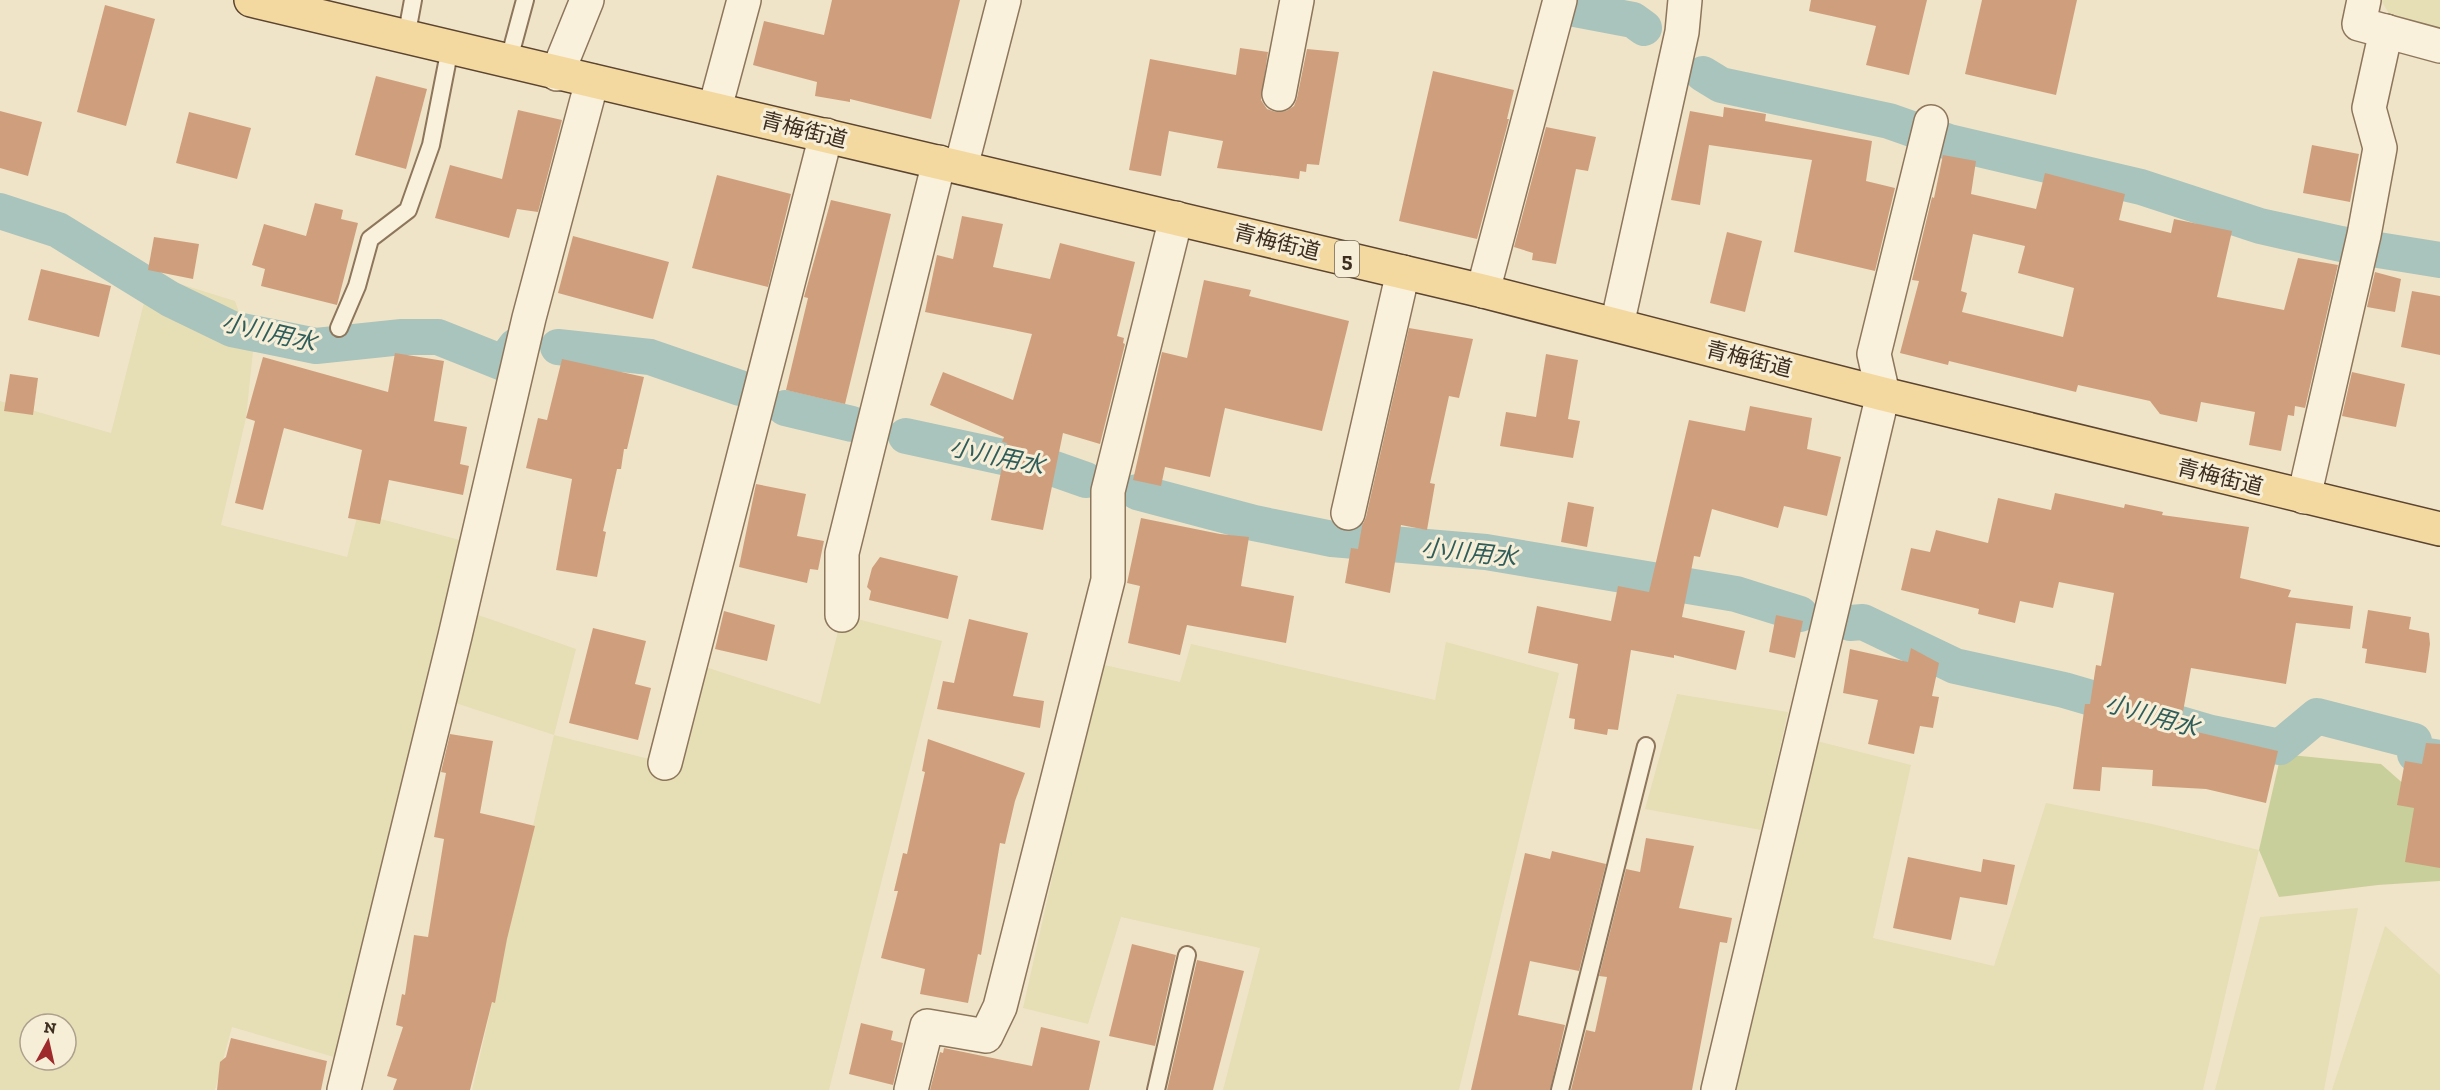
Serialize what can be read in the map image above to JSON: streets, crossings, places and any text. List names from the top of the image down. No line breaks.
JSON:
{"streets":{"main road":["青梅街道","5"]},"water":["小川用水"],"north":"top"}
